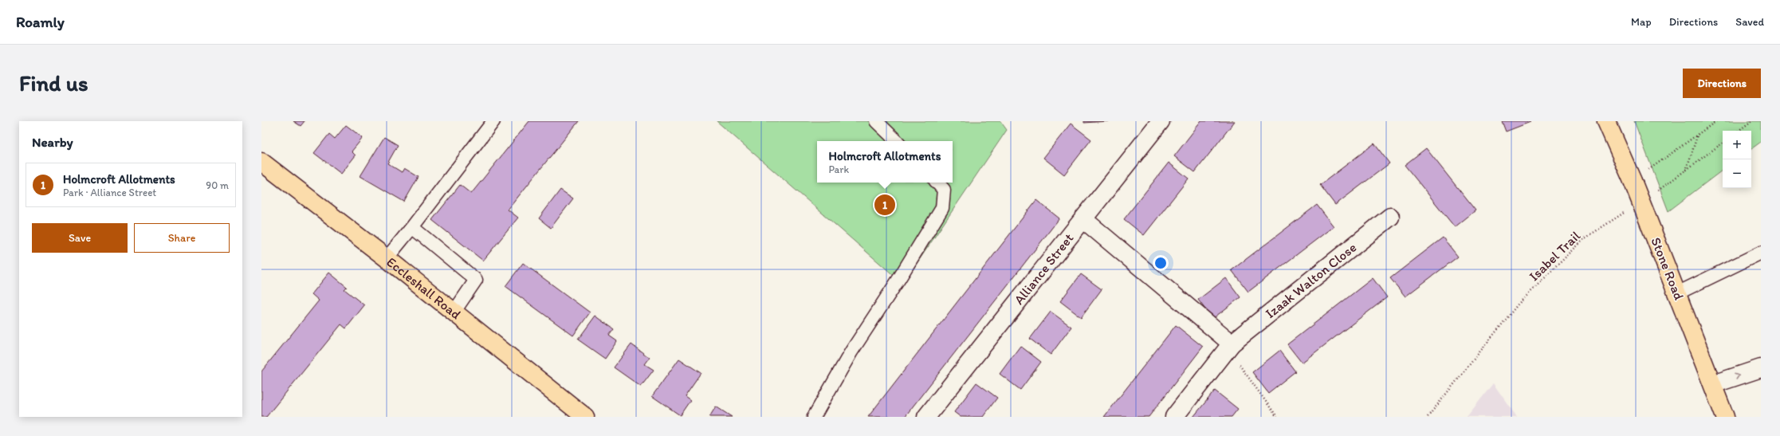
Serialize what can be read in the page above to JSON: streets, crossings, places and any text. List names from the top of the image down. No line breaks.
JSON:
{"streets":{"main road":["Stone Road","Eccleshall Road"],"street":["Alliance Street","Izaak Walton Close"],"path":["Isabel Trail"]},"page":{"header":"Roamly","nav":["Map","Directions","Saved"],"buttons":["Directions",["Save","Share"]],"title":"Find us","heading":"Nearby","map_buttons":["+","−"],"popup":["Holmcroft Allotments","Park"],"list":[{"mark":"1","name":"Holmcroft Allotments","note":"Park · Alliance Street","value":"90 m"}],"pins":"1"}}
